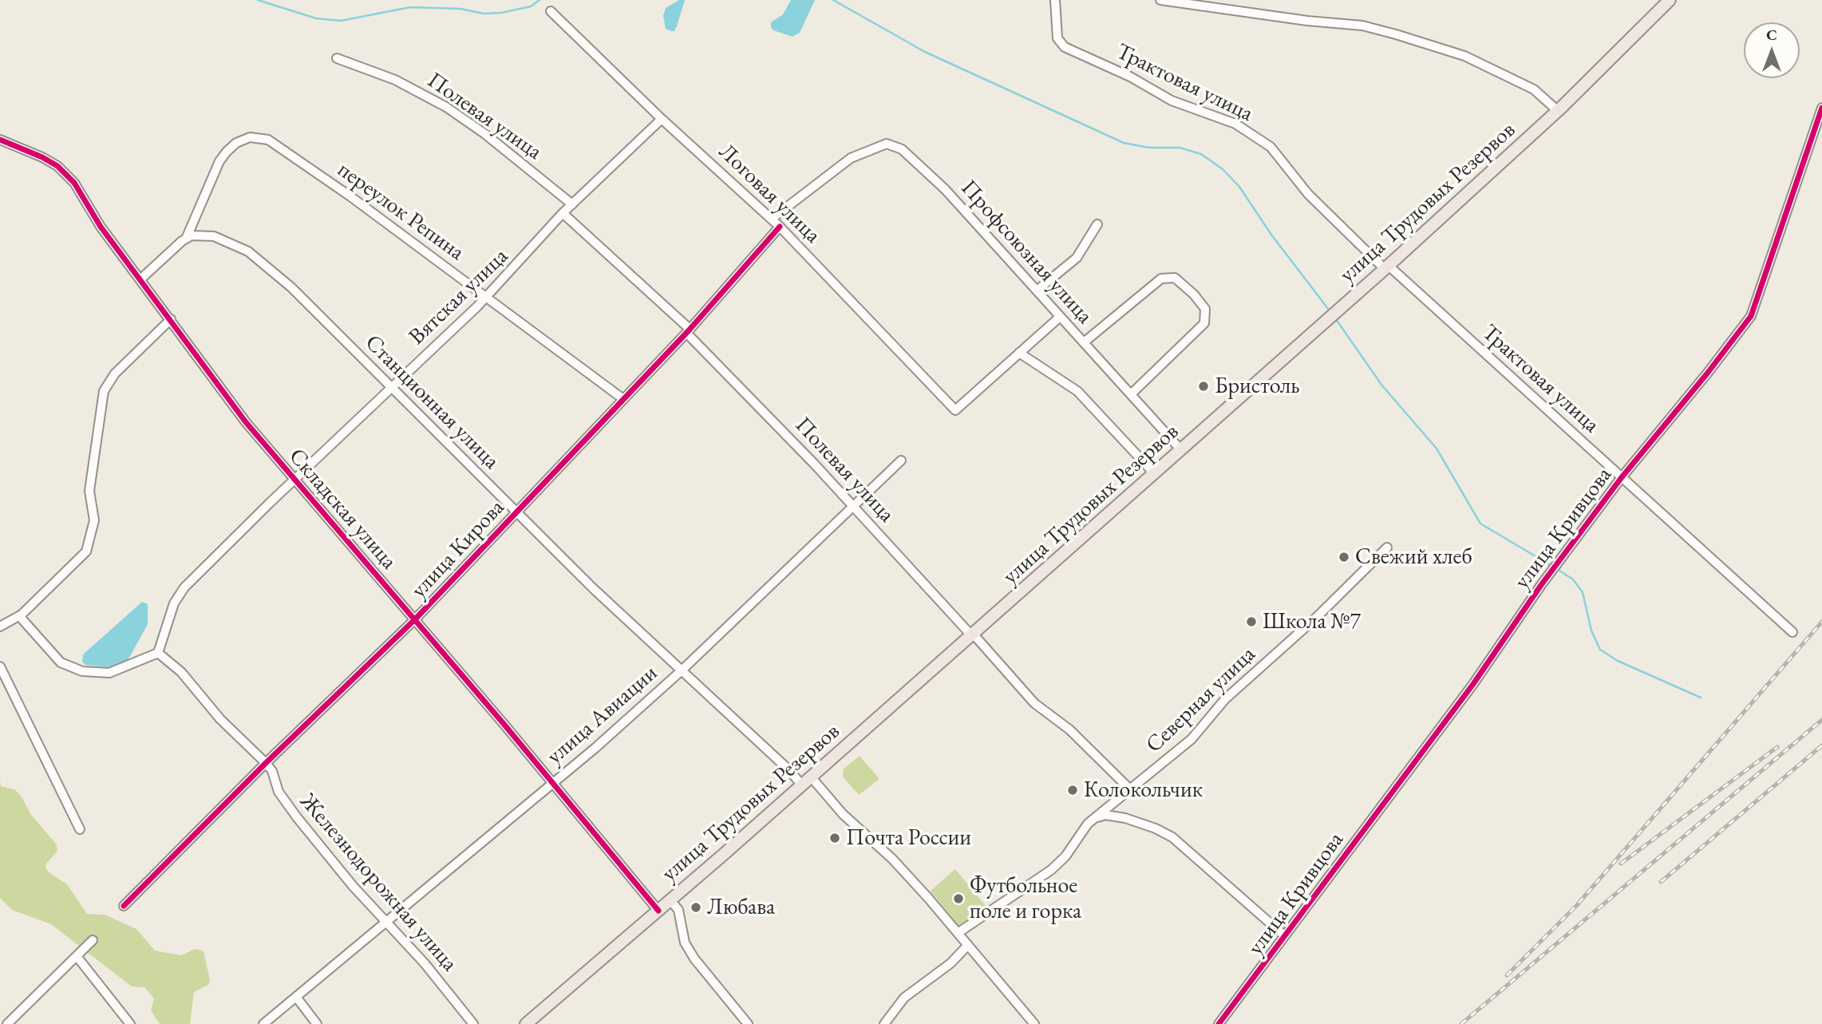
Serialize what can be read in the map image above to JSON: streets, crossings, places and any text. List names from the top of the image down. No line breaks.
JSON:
{"streets":{"main road":["улица Трудовых Резервов"],"street":["Трактовая улица","Полевая улица","Логовая улица","переулок Репина","Профсоюзная улица","Вятская улица","Станционная улица","Складская улица","улица Кривцова","улица Кирова","Северная улица","улица Авиации","Железнодорожная улица"]},"crossings":[["Трактовая улица","улица Трудовых Резервов"],["Трактовая улица","улица Кривцова"],["Полевая улица","улица Трудовых Резервов"],["Полевая улица","Вятская улица"],["Полевая улица","улица Кирова"],["Полевая улица","Северная улица"],["Полевая улица","улица Авиации"],["Логовая улица","Профсоюзная улица"],["Логовая улица","Вятская улица"],["Логовая улица","улица Кирова"],["улица Трудовых Резервов","Профсоюзная улица"],["улица Трудовых Резервов","Станционная улица"],["улица Трудовых Резервов","Складская улица"],["переулок Репина","Вятская улица"],["переулок Репина","Станционная улица"],["переулок Репина","улица Кирова"],["Вятская улица","Станционная улица"],["Вятская улица","Складская улица"],["Вятская улица","Железнодорожная улица"],["Станционная улица","улица Кирова"],["Станционная улица","улица Авиации"],["Складская улица","улица Кирова"],["Складская улица","улица Авиации"],["улица Кирова","Железнодорожная улица"],["улица Авиации","Железнодорожная улица"]],"places":["Бристоль","Свежий хлеб","Школа №7","Колокольчик","Почта России","Футбольное поле и горка","Любава"],"north":"top"}
